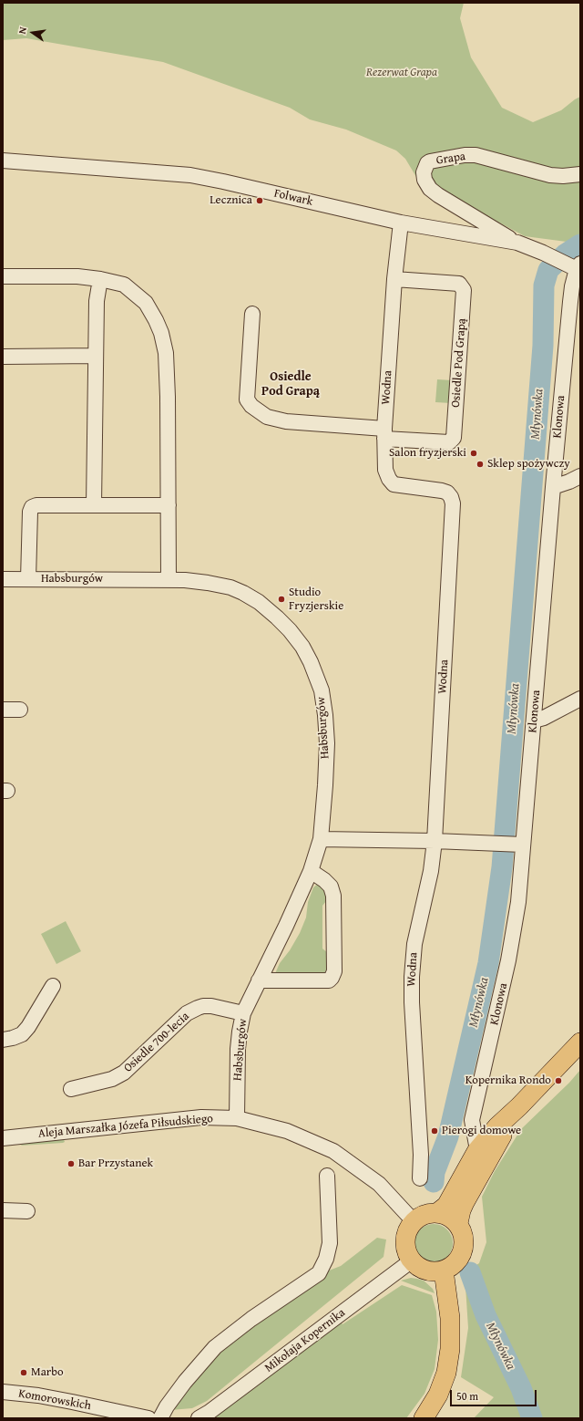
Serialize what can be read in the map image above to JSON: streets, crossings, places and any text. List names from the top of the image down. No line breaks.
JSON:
{"streets":{"street":["Grapa","Folwark","Osiedle Pod Grapą","Wodna","Klonowa","Habsburgów","Osiedle 700-lecia","Aleja Marszałka Józefa Piłsudskiego","Mikołaja Kopernika","Komorowskich"]},"crossings":[["Grapa","Folwark"],["Folwark","Wodna"],["Folwark","Klonowa"],["Osiedle Pod Grapą","Wodna"],["Habsburgów","Osiedle 700-lecia"],["Habsburgów","Aleja Marszałka Józefa Piłsudskiego"],["Aleja Marszałka Józefa Piłsudskiego","Mikołaja Kopernika"]],"districts":["Osiedle Pod Grapą"],"water":["Młynówka"],"parks":["Rezerwat Grapa"],"places":["Lecznica","Salon fryzjerski","Sklep spożywczy","Studio Fryzjerskie","Kopernika Rondo","Pierogi domowe","Bar Przystanek","Marbo"],"scale_bar":"50 m","north":"left"}
